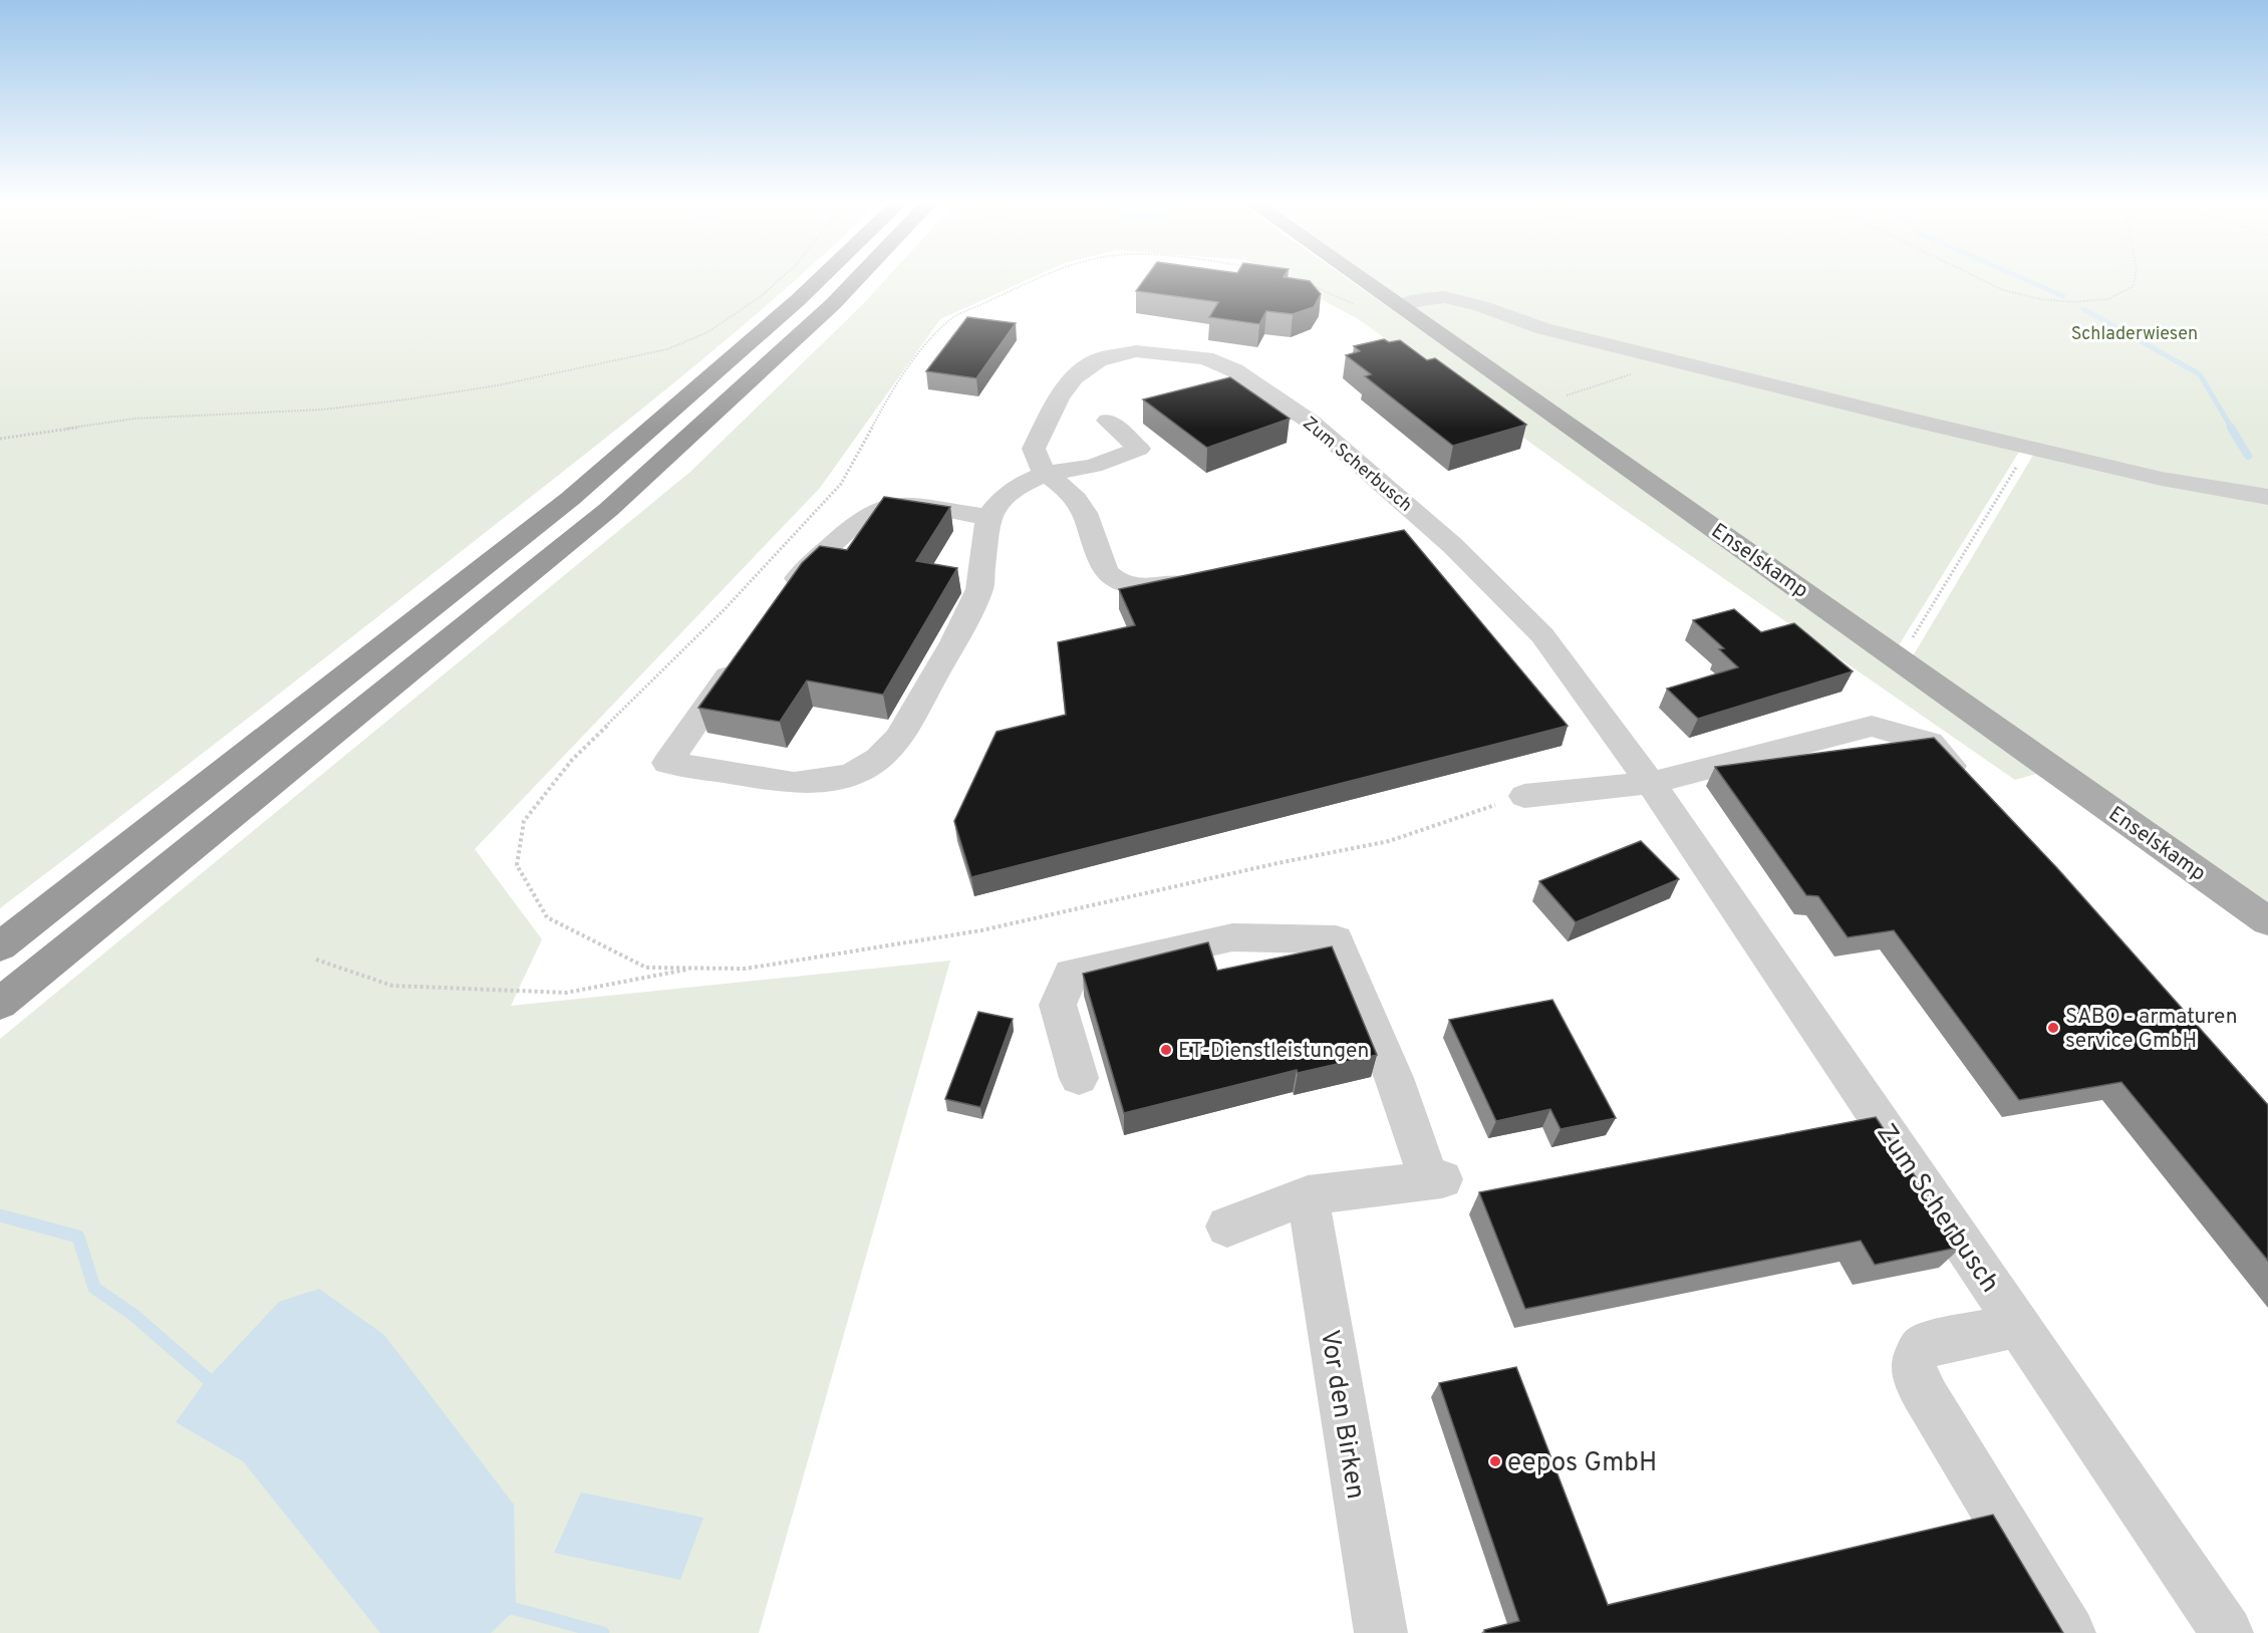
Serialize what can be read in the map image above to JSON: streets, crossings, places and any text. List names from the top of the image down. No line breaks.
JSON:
{"streets":{"main road":["Enselskamp"],"street":["Zum Scherbusch","Vor den Birken"]},"parks":["Schladerwiesen"],"places":["SABO - armaturen service GmbH","ET-Dienstleistungen","eepos GmbH"]}
